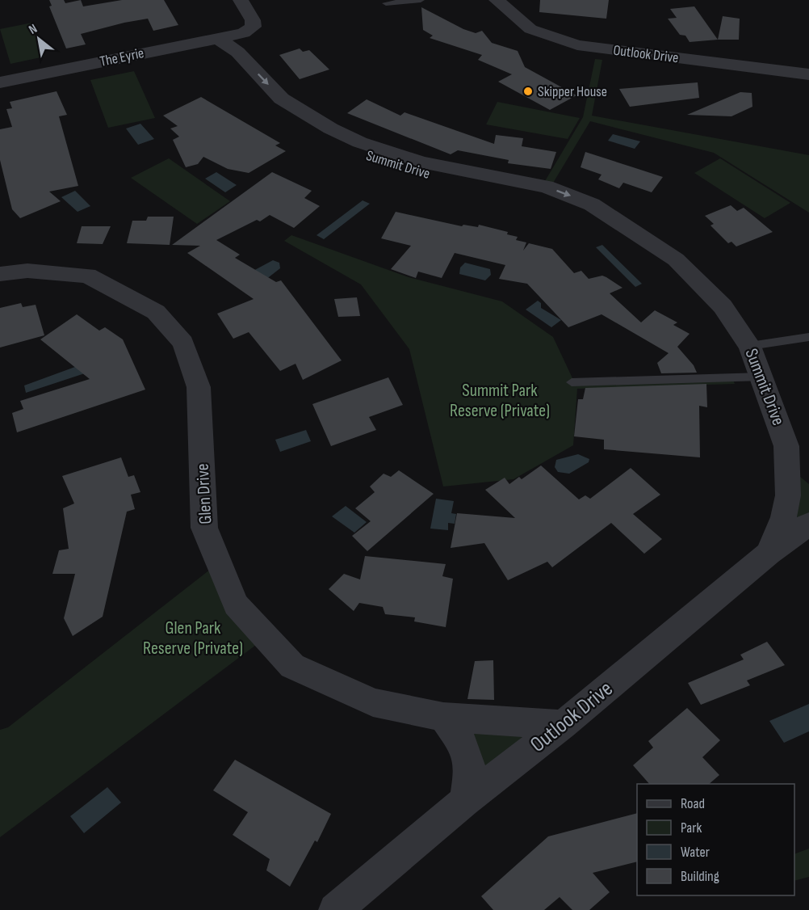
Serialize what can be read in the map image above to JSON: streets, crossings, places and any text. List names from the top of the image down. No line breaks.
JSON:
{"streets":{"street":["Outlook Drive","The Eyrie","Summit Drive","Glen Drive"]},"crossings":[["Outlook Drive","Summit Drive"],["Outlook Drive","Glen Drive"],["The Eyrie","Summit Drive"]],"parks":["Summit Park Reserve (Private)","Glen Park Reserve (Private)"],"places":["Skipper House"],"legend":["Road","Park","Water","Building"],"north":"top left"}
